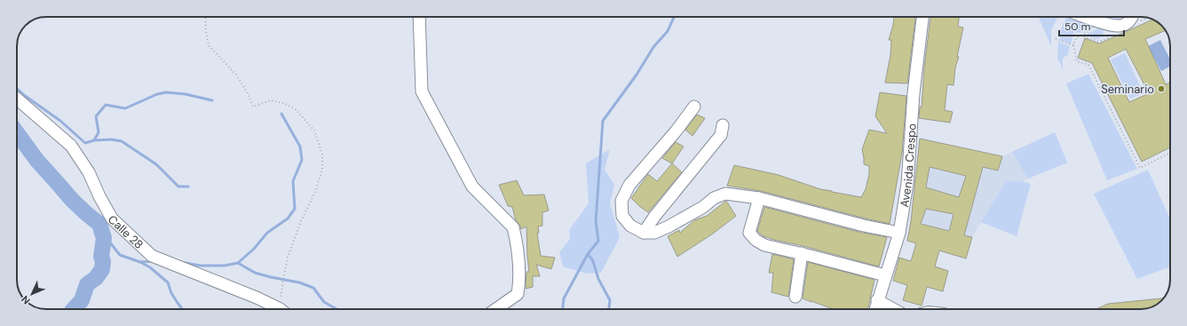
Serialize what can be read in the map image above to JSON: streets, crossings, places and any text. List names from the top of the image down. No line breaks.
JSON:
{"streets":{"street":["Avenida Crespo","Calle 28"]},"places":["Seminario"],"scale_bar":"50 m","north":"bottom left"}
